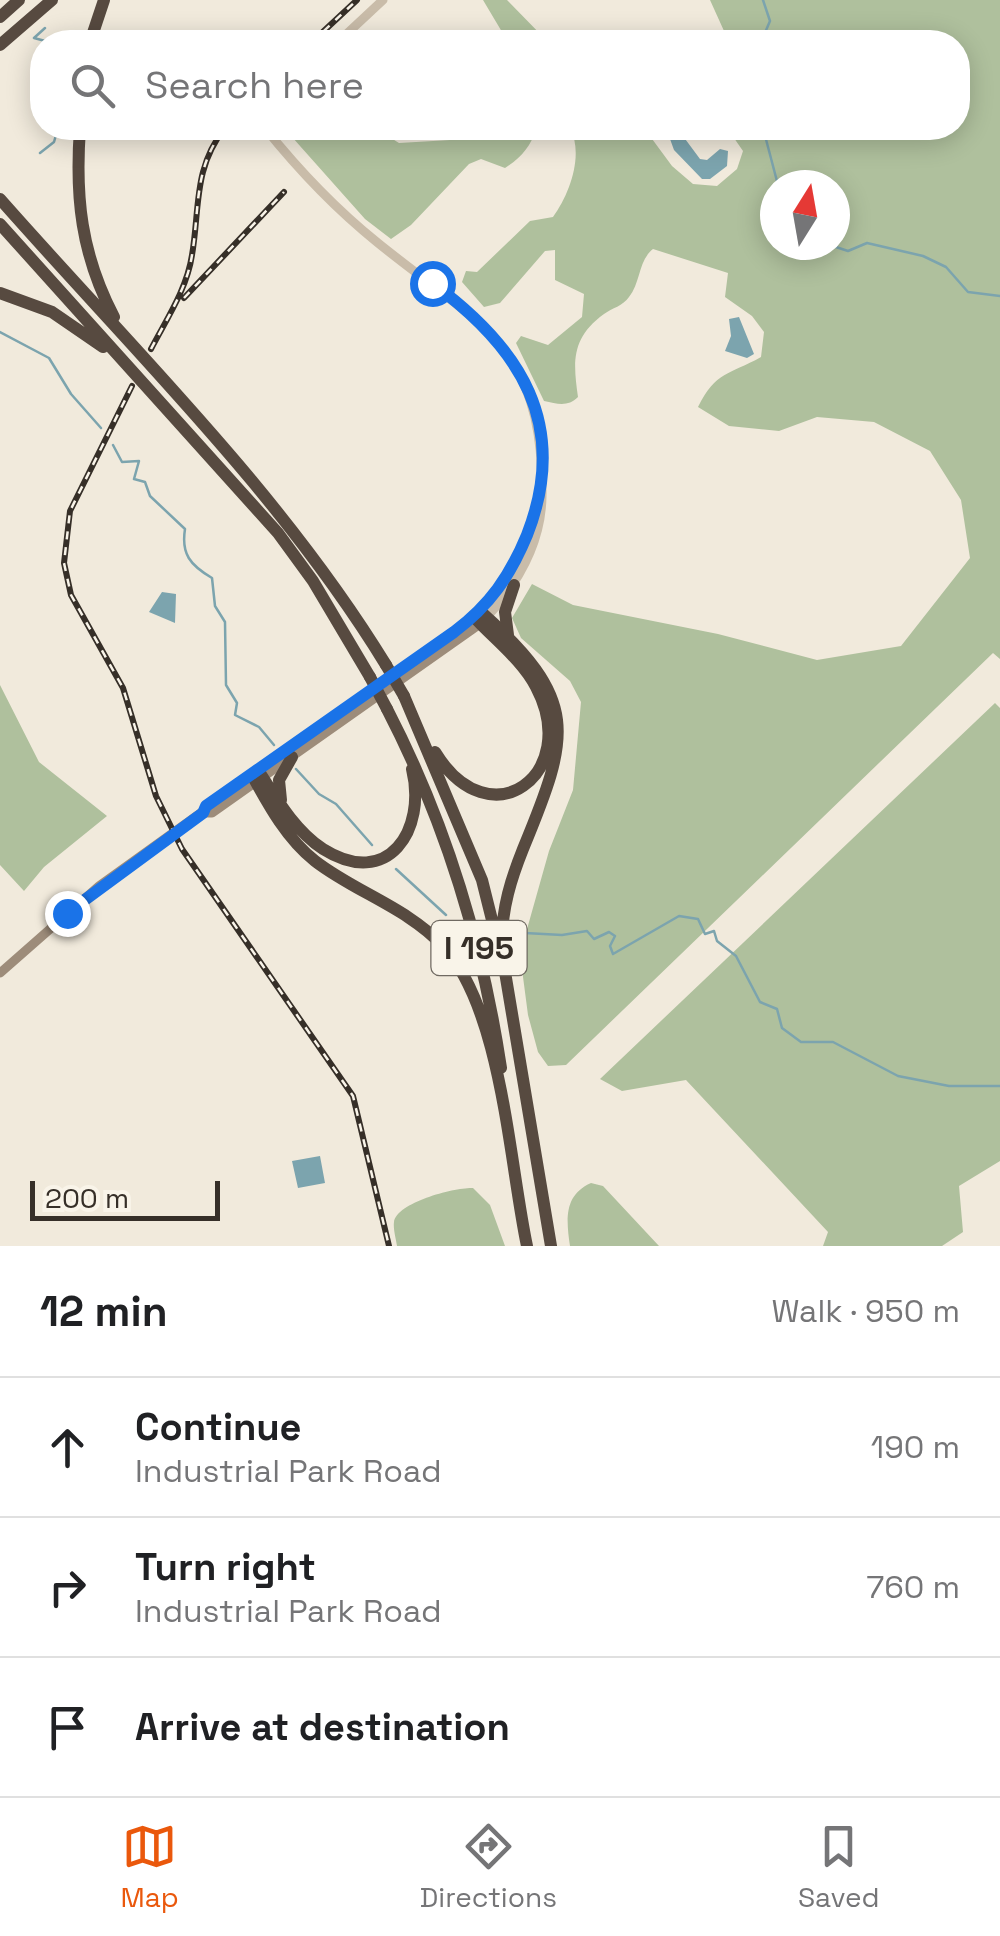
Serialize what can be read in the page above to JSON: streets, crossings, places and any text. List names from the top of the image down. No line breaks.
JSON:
{"streets":{"highway":["I 195"]},"scale_bar":"200 m","north":"top","page":{"search":"Search here","scale":"200 m","heading":["12 min","Walk · 950 m"],"list":[["Continue","Industrial Park Road","190 m"],["Turn right","Industrial Park Road","760 m"],"Arrive at destination"],"nav":["Map","Directions","Saved"]}}
